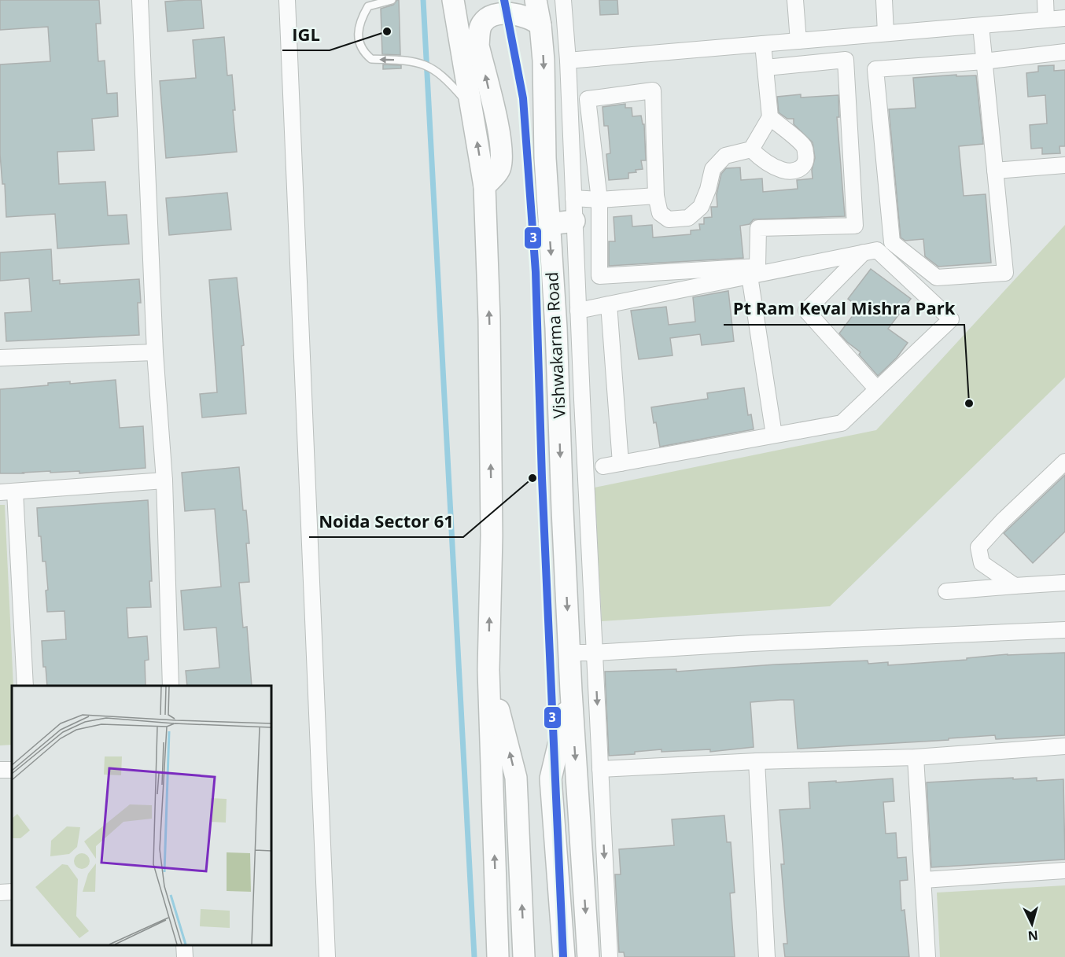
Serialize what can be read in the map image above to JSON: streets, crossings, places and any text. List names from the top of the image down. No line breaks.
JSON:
{"streets":{"main road":["Vishwakarma Road"]},"places":["IGL","Pt Ram Keval Mishra Park","Noida Sector 61"],"lines":["transit line 3"],"north":"bottom"}
